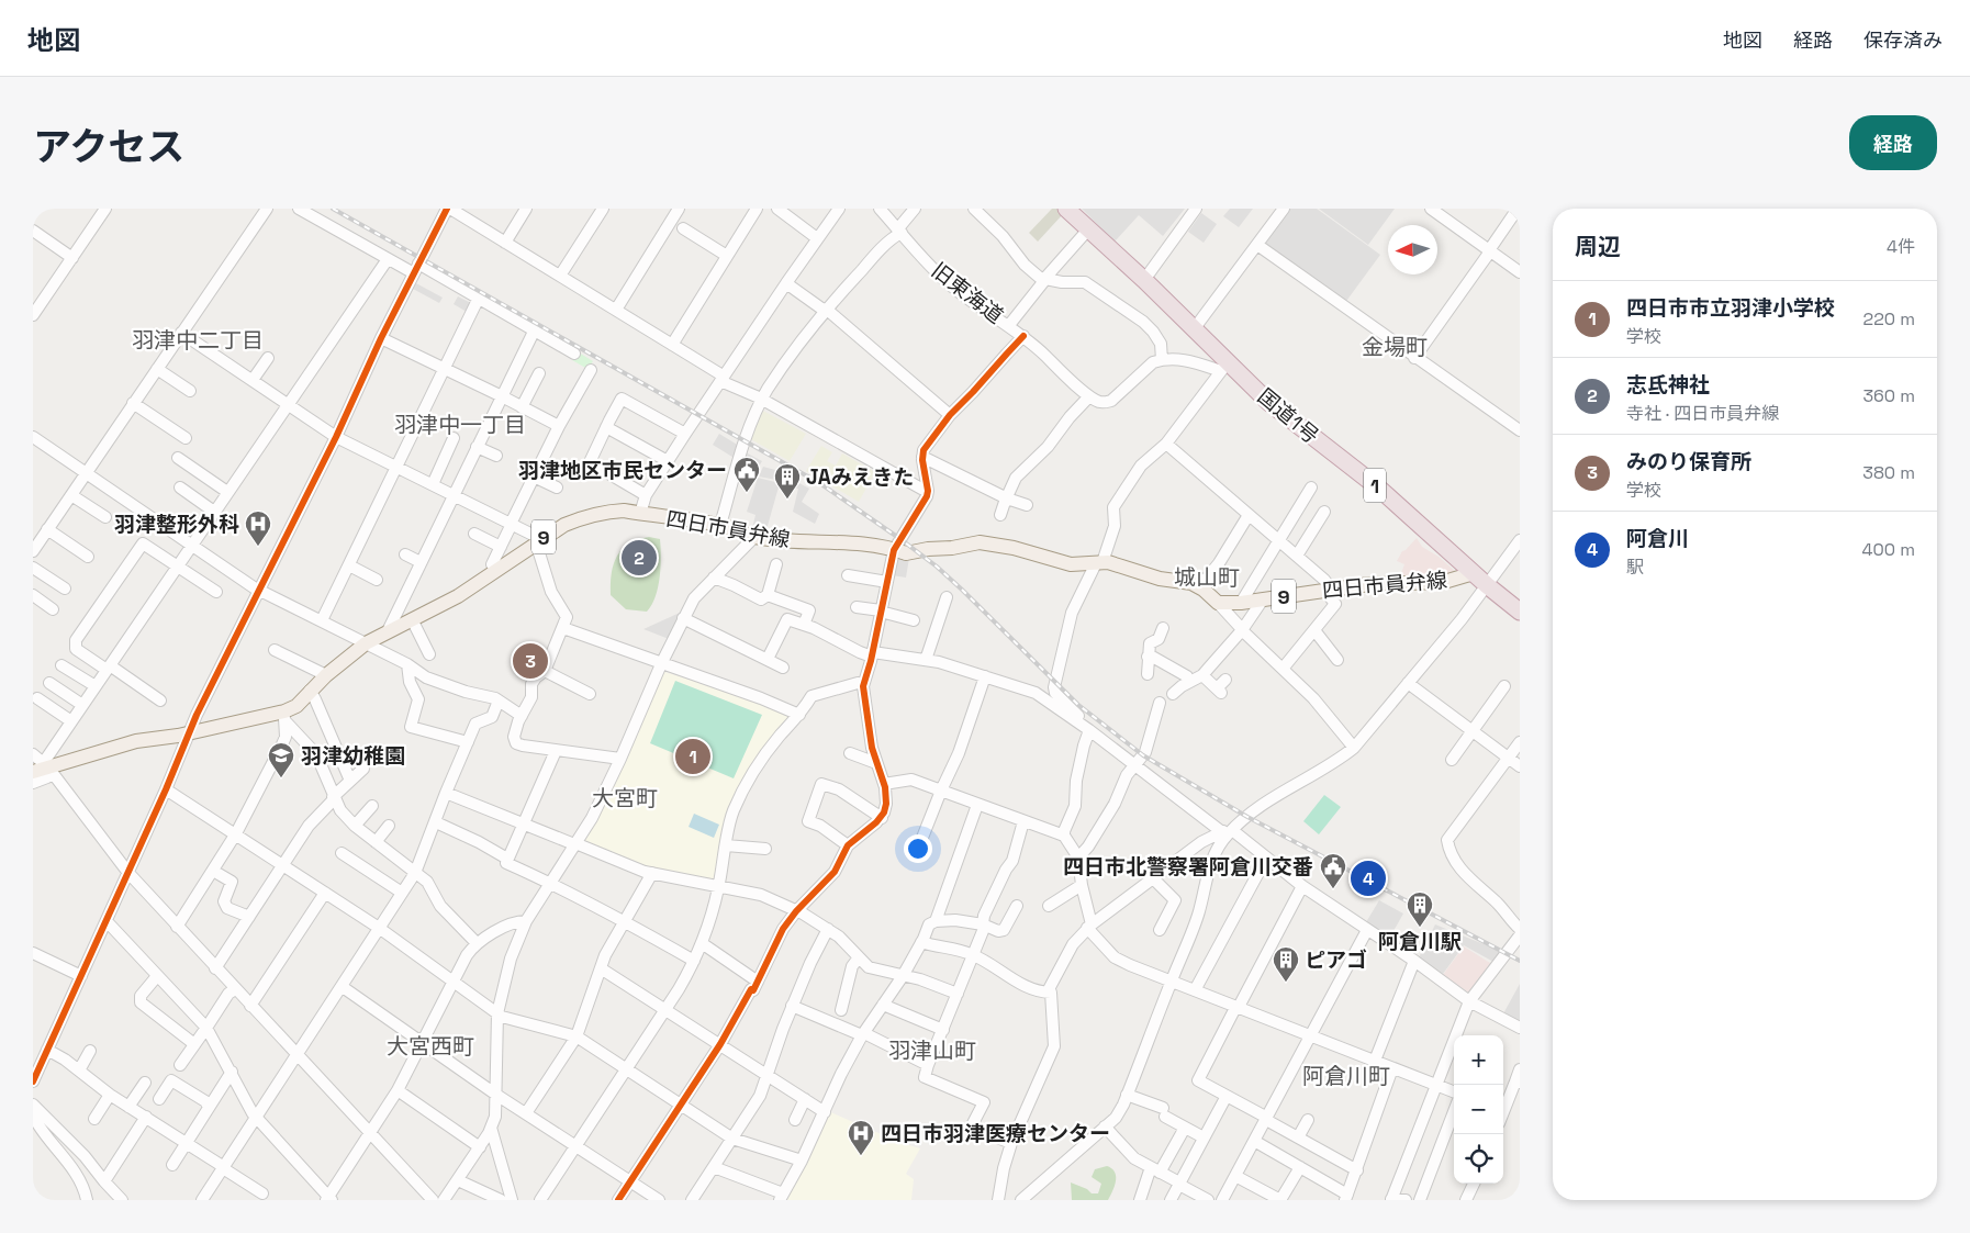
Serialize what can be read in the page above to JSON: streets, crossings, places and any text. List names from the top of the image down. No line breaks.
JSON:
{"streets":{"highway":["国道1号","1"],"main road":["四日市員弁線","9"],"street":["旧東海道"]},"crossings":[["国道1号","四日市員弁線"]],"districts":["羽津中二丁目","金場町","羽津中一丁目","城山町","大宮町","大宮西町","羽津山町","阿倉川町"],"places":{"public building":["羽津地区市民センター","四日市北警察署阿倉川交番"],"building":["JAみえきた","阿倉川駅","ピアゴ"],"hospital":["羽津整形外科","四日市羽津医療センター"],"school or university":["羽津幼稚園"]},"north":"left","page":{"header":"地図","nav":["地図","経路","保存済み"],"title":"アクセス","buttons":"経路","heading":["周辺","4件"],"list":[{"mark":"1","name":"四日市市立羽津小学校","note":"学校","value":"220 m"},{"mark":"2","name":"志氐神社","note":"寺社 · 四日市員弁線","value":"360 m"},{"mark":"3","name":"みのり保育所","note":"学校","value":"380 m"},{"mark":"4","name":"阿倉川","note":"駅","value":"400 m"}],"pins":["2","3","1","4"],"map_buttons":["+","−"]}}
